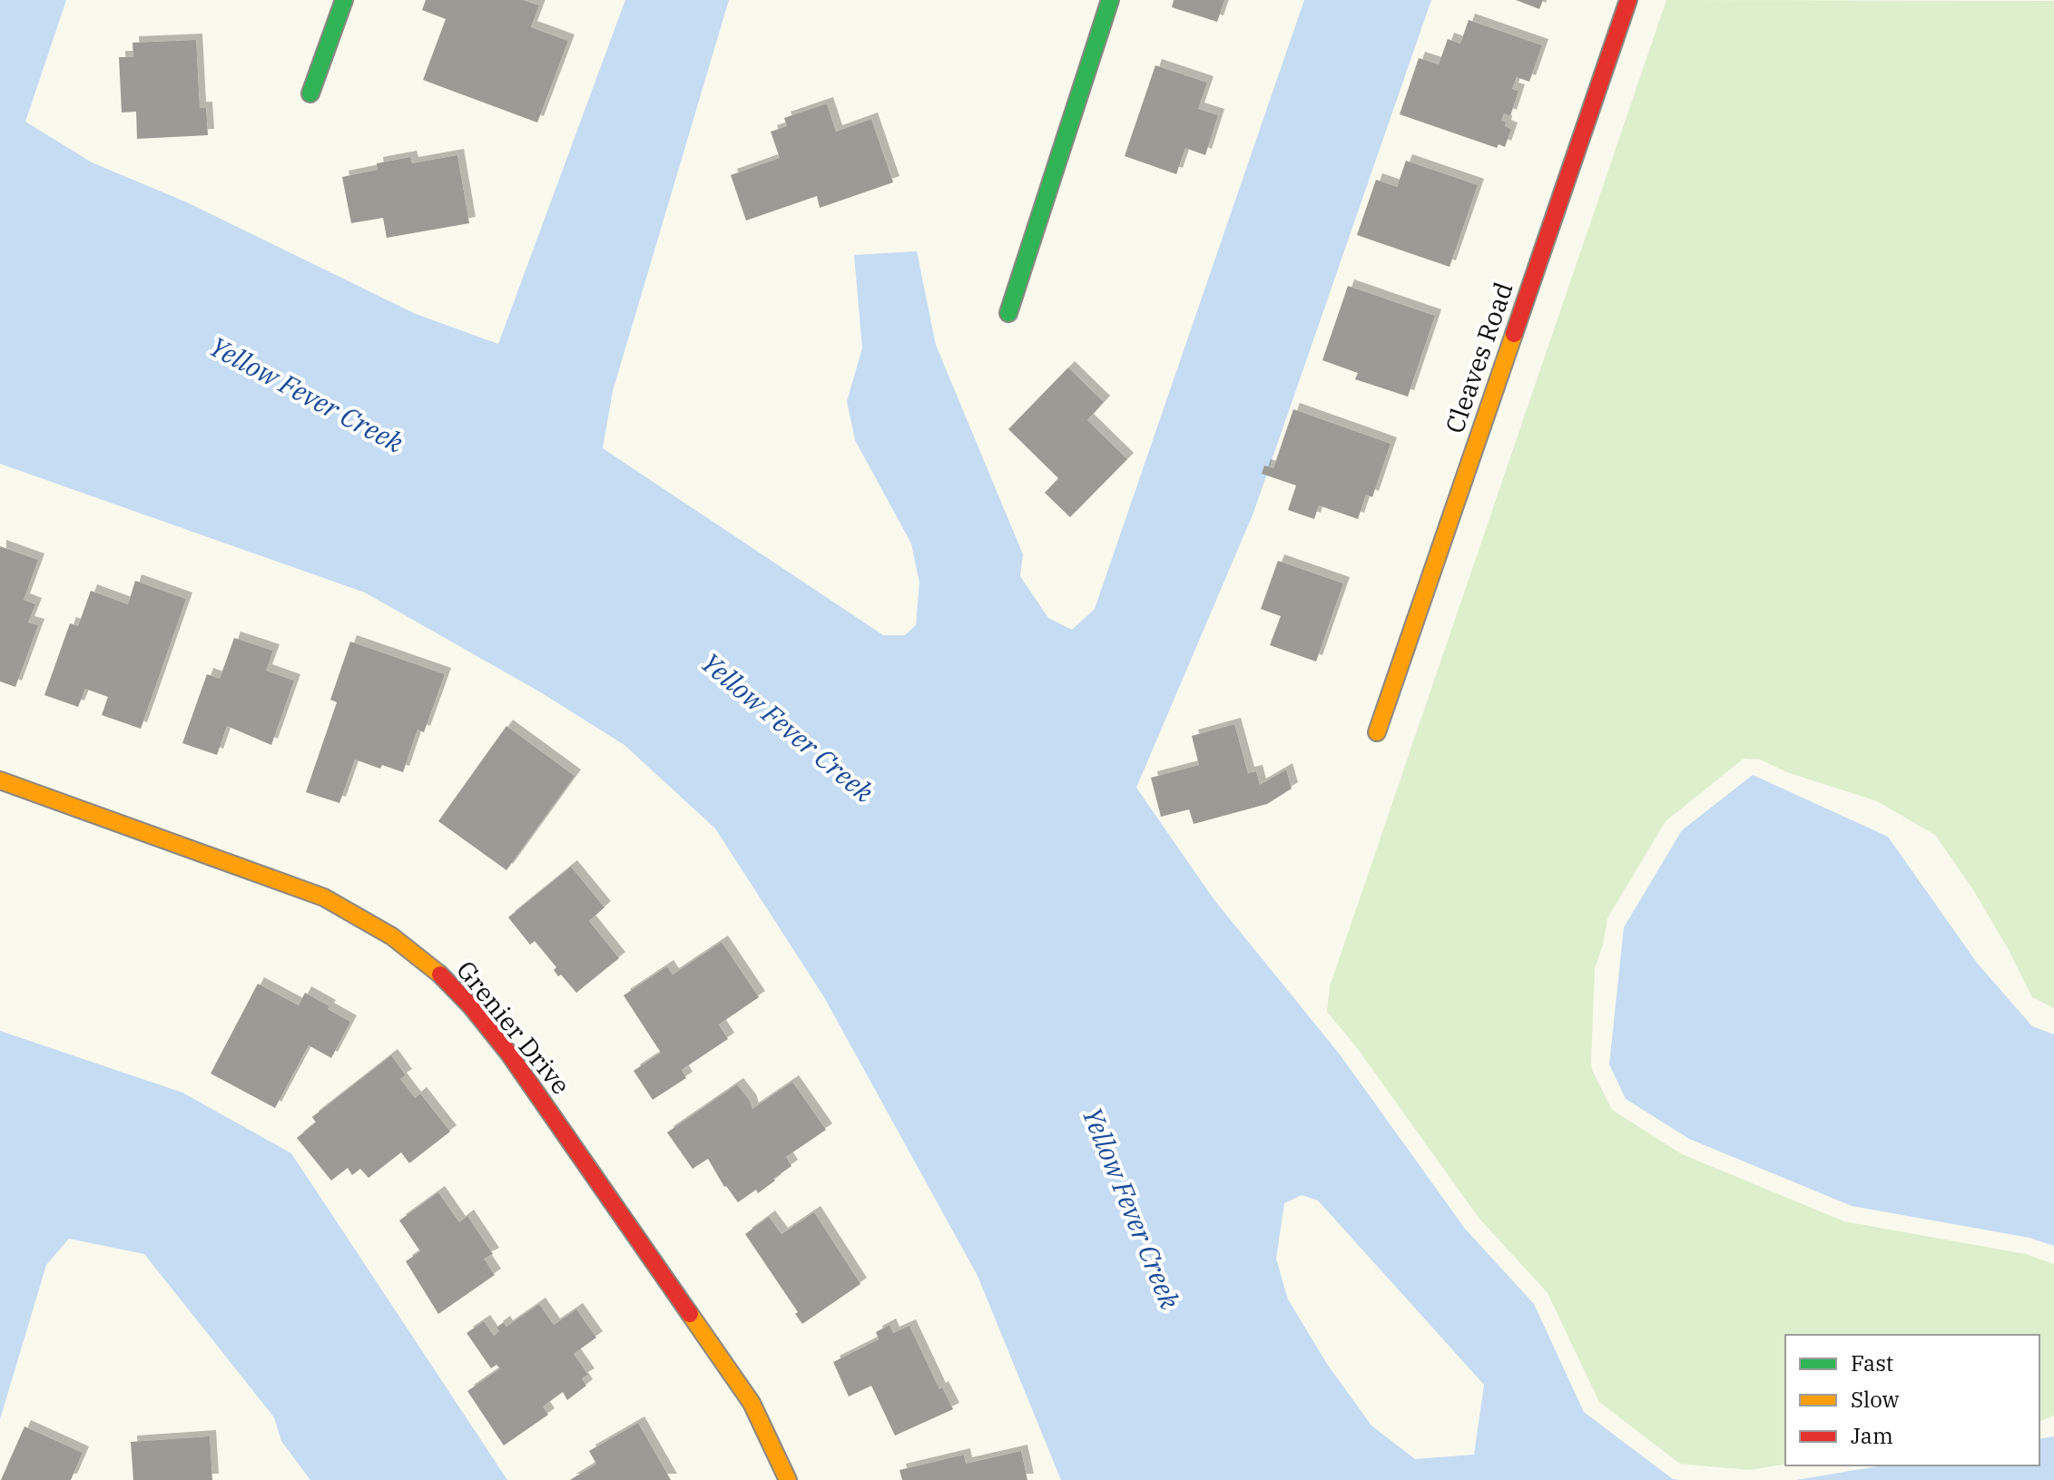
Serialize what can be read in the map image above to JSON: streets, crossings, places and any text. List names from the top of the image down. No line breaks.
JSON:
{"streets":{"street":["Cleaves Road","Grenier Drive"]},"water":["Yellow Fever Creek"],"legend":["Fast","Slow","Jam"]}
